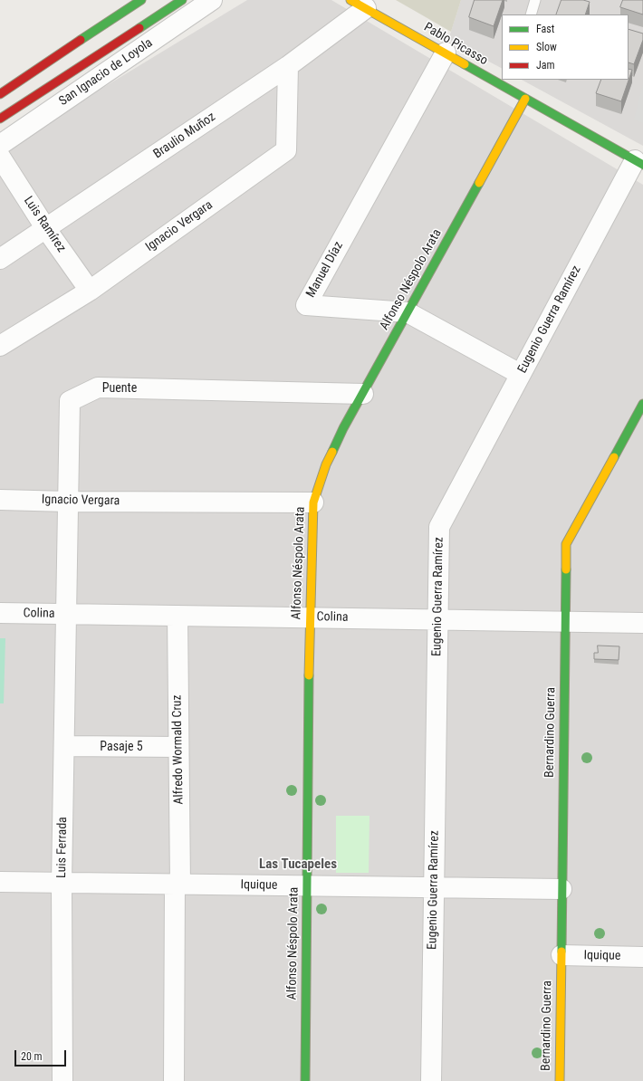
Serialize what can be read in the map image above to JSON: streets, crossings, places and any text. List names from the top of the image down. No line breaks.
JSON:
{"streets":{"street":["Pablo Picasso","San Ignacio de Loyola","Braulio Muñoz","Luis Ramírez","Ignacio Vergara","Manuel Díaz","Alfonso Néspolo Arata","Eugenio Guerra Ramírez","Puente","Colina","Bernardino Guerra","Pasaje 5","Alfredo Wormald Cruz","Luis Ferrada","Iquique"]},"crossings":[["Pablo Picasso","Braulio Muñoz"],["Pablo Picasso","Manuel Díaz"],["Pablo Picasso","Alfonso Néspolo Arata"],["Pablo Picasso","Eugenio Guerra Ramírez"],["Braulio Muñoz","Luis Ramírez"],["Braulio Muñoz","Ignacio Vergara"],["Luis Ramírez","Ignacio Vergara"],["Ignacio Vergara","Alfonso Néspolo Arata"],["Ignacio Vergara","Puente"],["Manuel Díaz","Alfonso Néspolo Arata"],["Manuel Díaz","Eugenio Guerra Ramírez"],["Alfonso Néspolo Arata","Puente"],["Alfonso Néspolo Arata","Colina"],["Alfonso Néspolo Arata","Iquique"],["Eugenio Guerra Ramírez","Colina"],["Eugenio Guerra Ramírez","Iquique"],["Puente","Colina"],["Puente","Luis Ferrada"],["Colina","Bernardino Guerra"],["Colina","Alfredo Wormald Cruz"],["Colina","Luis Ferrada"],["Bernardino Guerra","Iquique"],["Pasaje 5","Alfredo Wormald Cruz"],["Pasaje 5","Luis Ferrada"],["Alfredo Wormald Cruz","Iquique"],["Luis Ferrada","Iquique"]],"districts":["Las Tucapeles"],"legend":["Fast","Slow","Jam"],"scale_bar":"20 m"}
